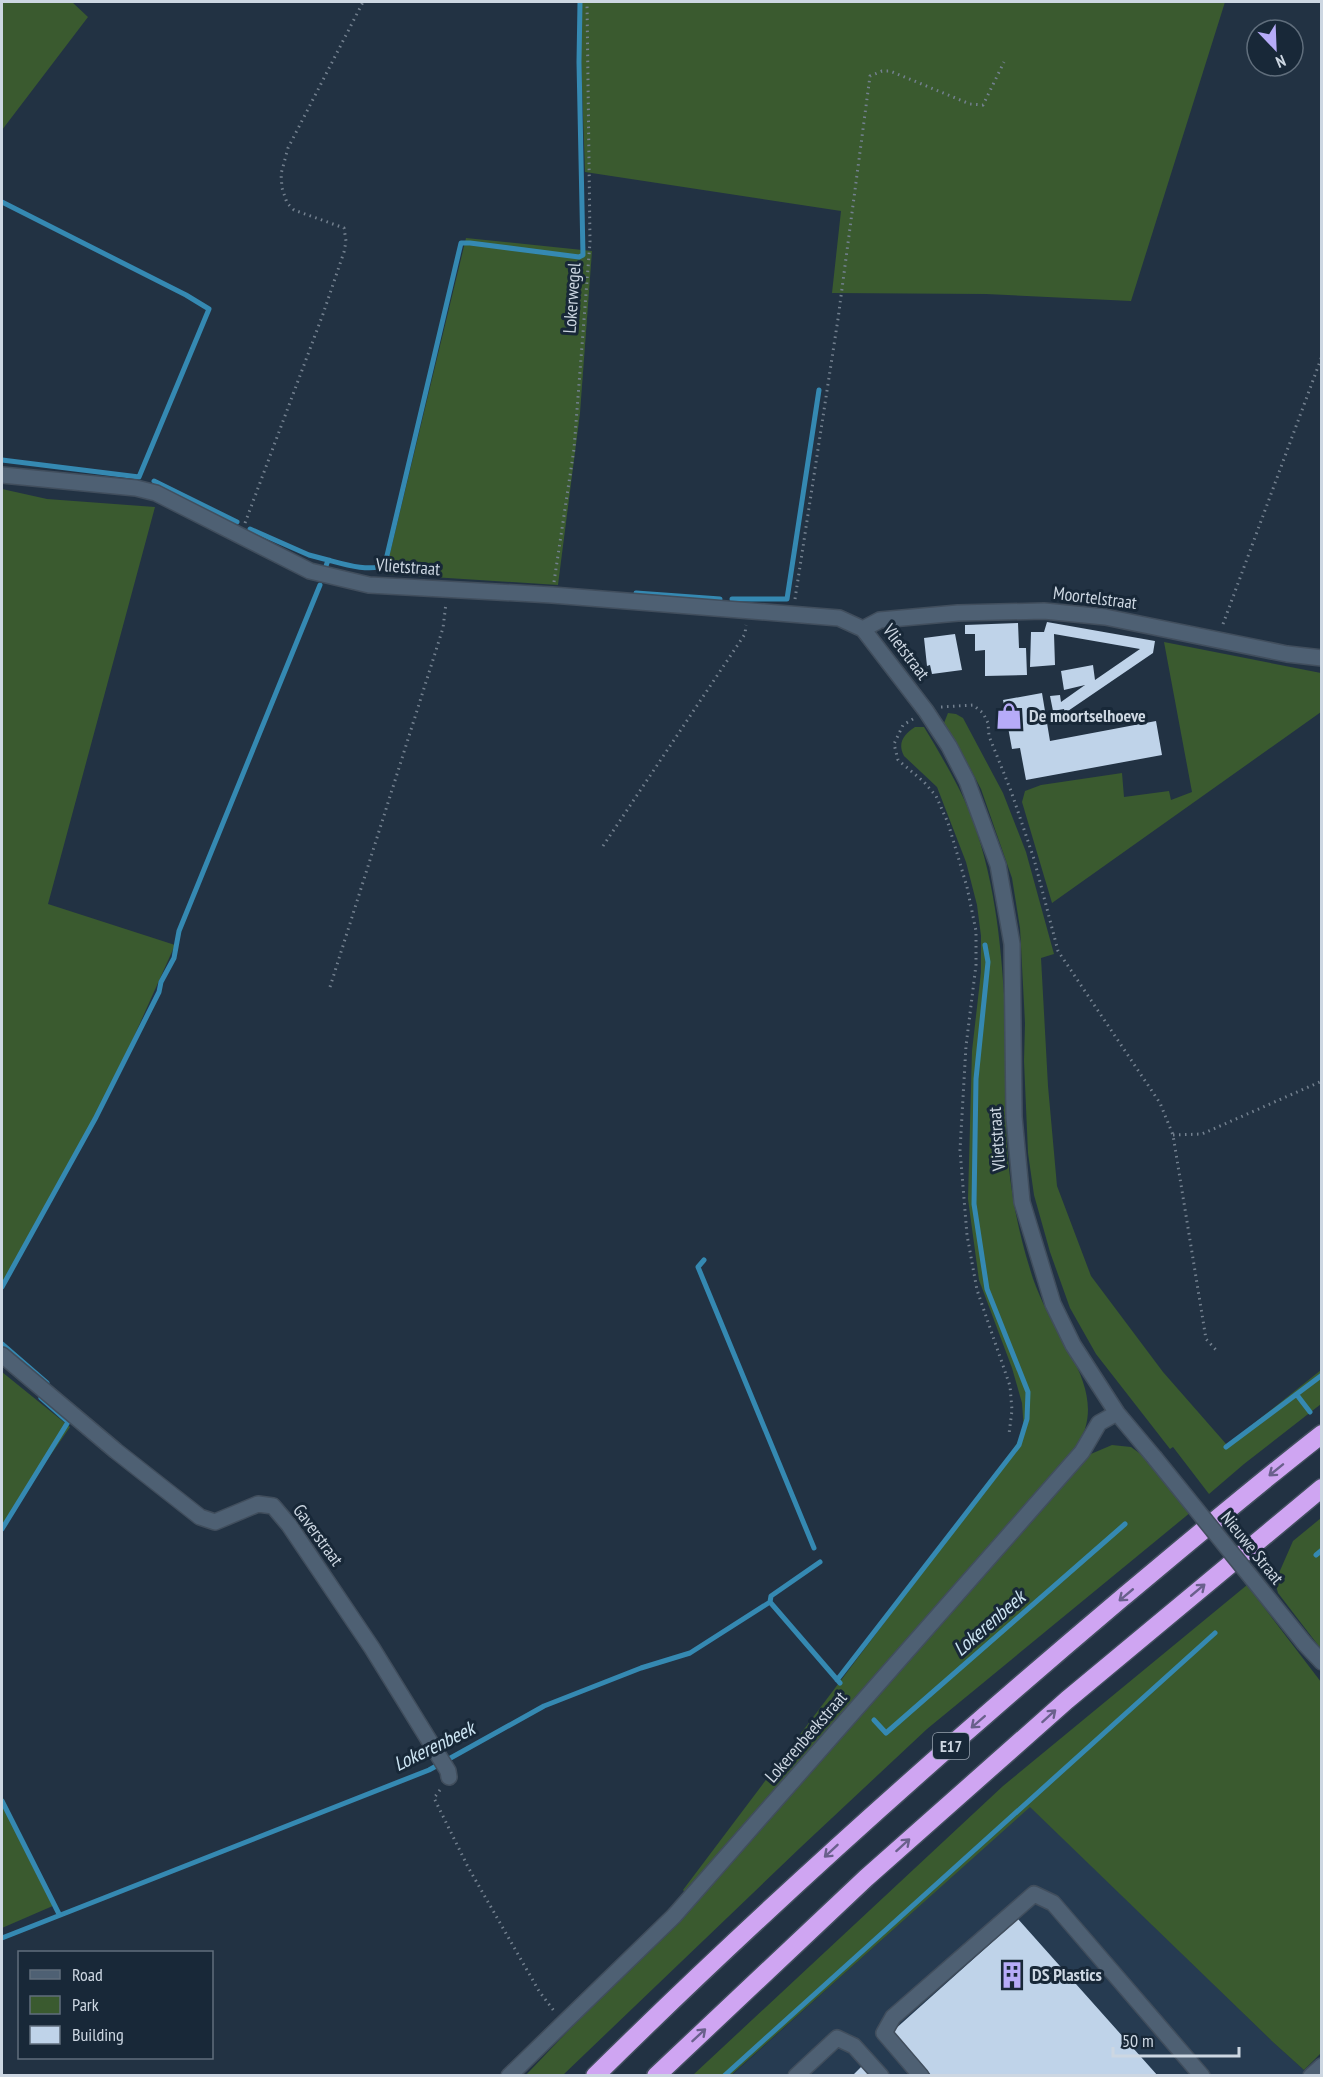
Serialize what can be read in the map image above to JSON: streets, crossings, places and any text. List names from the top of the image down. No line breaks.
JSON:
{"streets":{"highway":["E17"],"street":["Vlietstraat","Moortelstraat","Gaverstraat","Nieuwe Straat","Lokerenbeekstraat"],"path":["Lokerwegel"]},"crossings":[["Lokerwegel","Vlietstraat"],["Vlietstraat","Moortelstraat"],["Vlietstraat","Nieuwe Straat"],["Vlietstraat","Lokerenbeekstraat"]],"water":["Lokerenbeek"],"places":{"shop":["De moortselhoeve"],"building":["DS Plastics"]},"legend":["Road","Park","Building"],"scale_bar":"50 m","north":"bottom right"}
